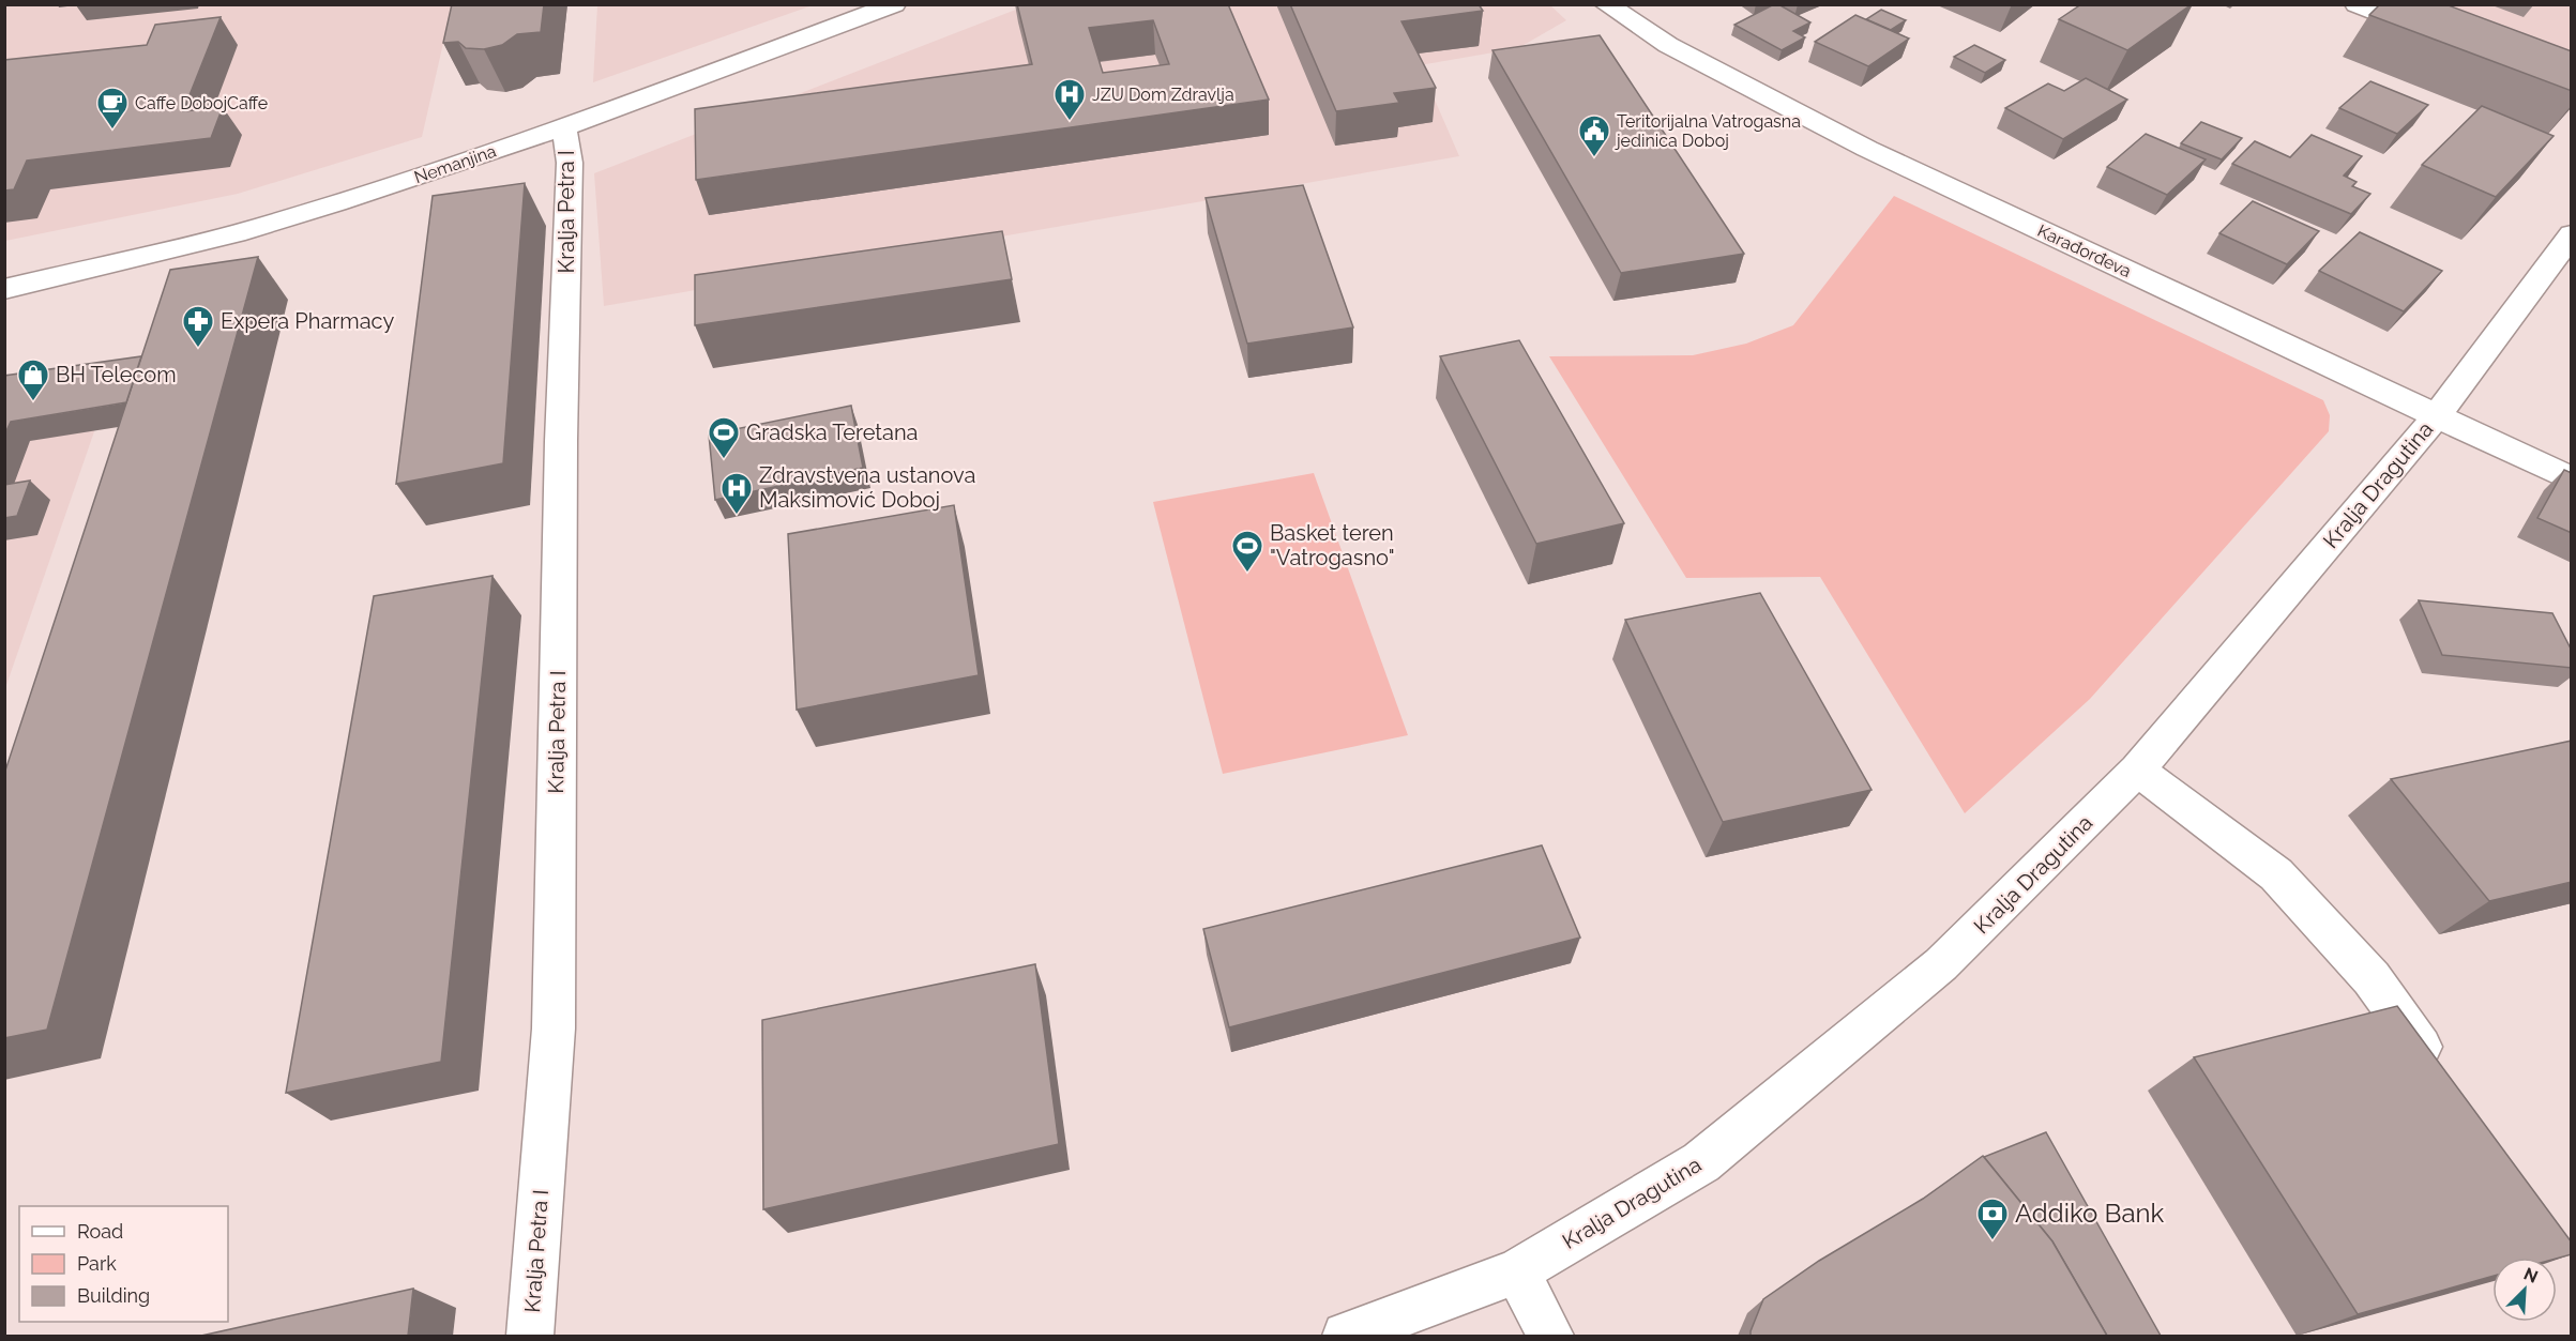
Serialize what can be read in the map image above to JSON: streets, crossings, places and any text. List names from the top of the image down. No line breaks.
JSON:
{"streets":{"street":["Nemanjina","Kralja Petra I","Karađorđeva","Kralja Dragutina"]},"crossings":[["Nemanjina","Kralja Petra I"],["Karađorđeva","Kralja Dragutina"]],"places":{"hospital":["JZU Dom Zdravlja","Zdravstvena ustanova Maksimović Doboj"],"cafe":["Caffe DobojCaffe"],"public building":["Teritorijalna Vatrogasna jedinica Doboj"],"pharmacy":["Expera Pharmacy"],"shop":["BH Telecom"],"sports":["Gradska Teretana","Basket teren \"Vatrogasno\""],"bank":["Addiko Bank"]},"legend":["Road","Park","Building"],"north":"top right"}
